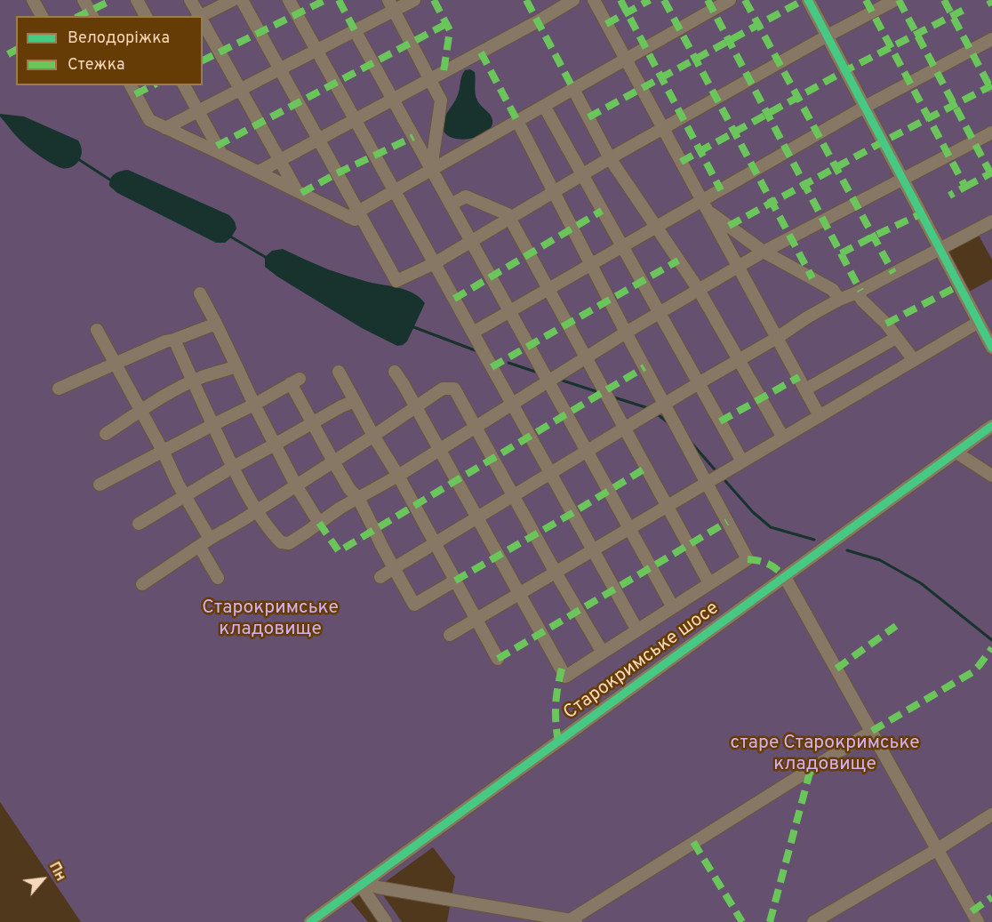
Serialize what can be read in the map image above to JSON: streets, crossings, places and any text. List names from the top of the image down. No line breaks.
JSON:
{"streets":{"street":["Старокримське шосе"]},"parks":["Старокримське кладовище","старе Старокримське кладовище"],"legend":["Велодоріжка","Стежка"],"north":"top right"}
